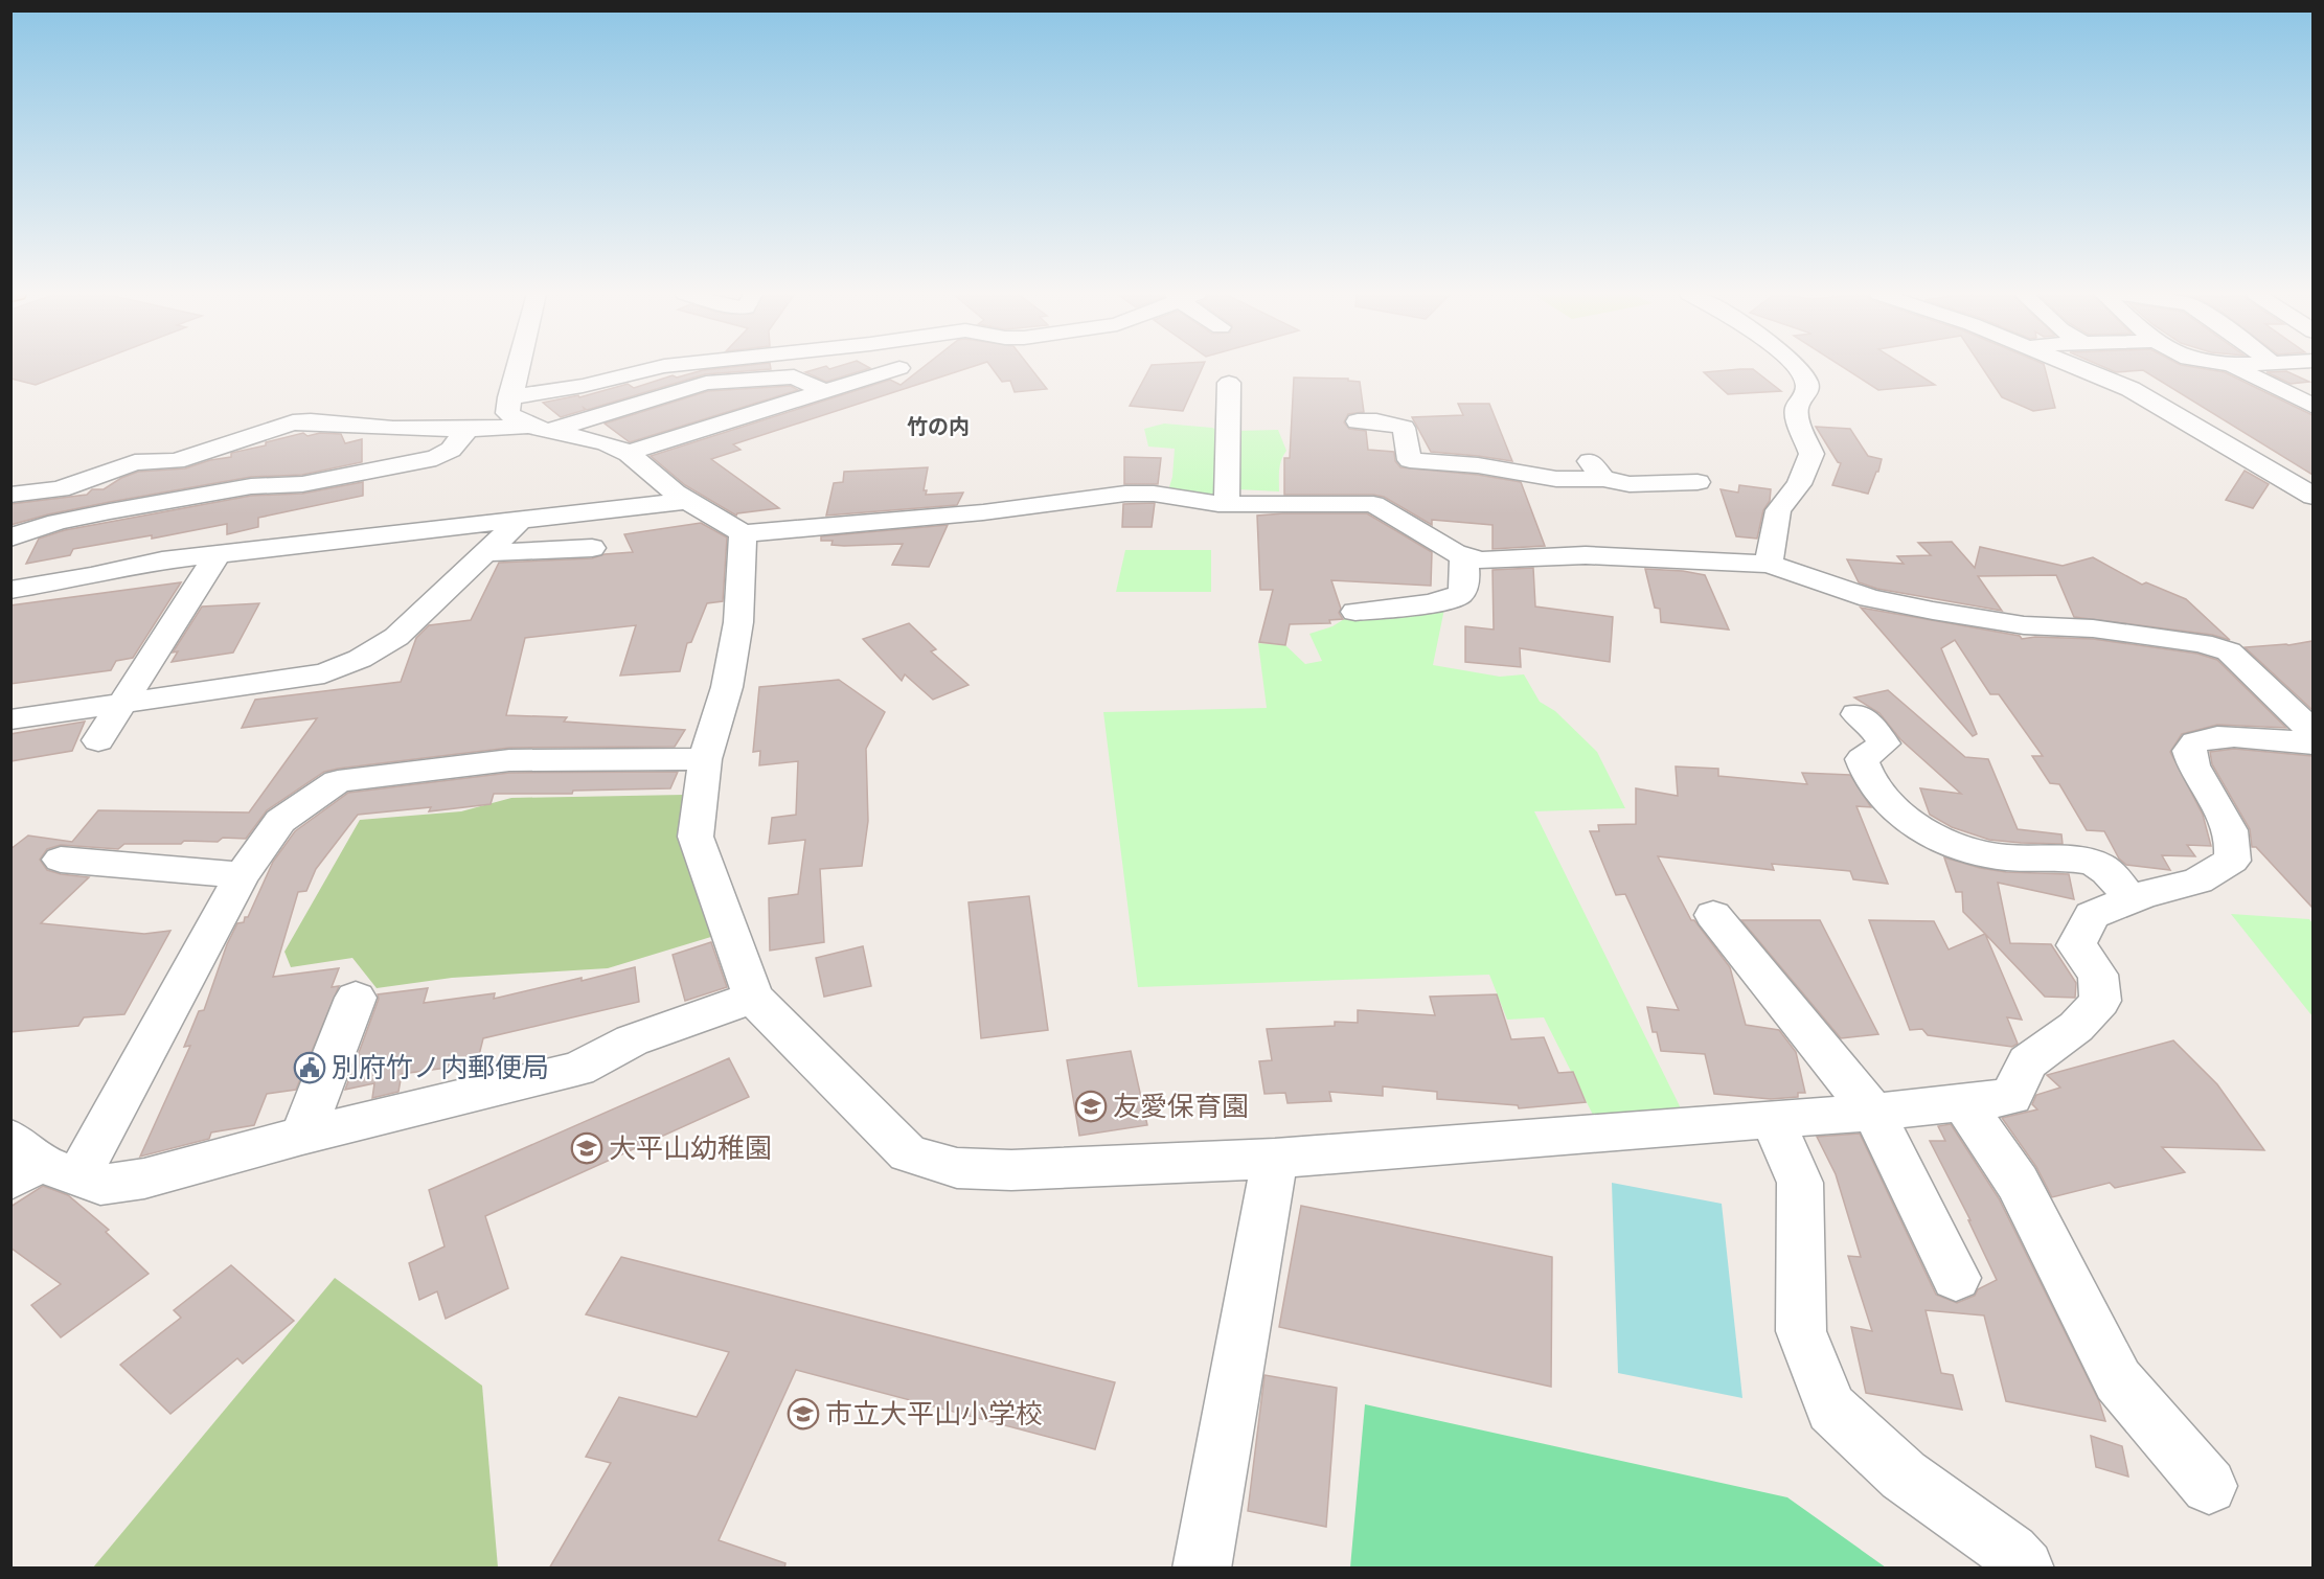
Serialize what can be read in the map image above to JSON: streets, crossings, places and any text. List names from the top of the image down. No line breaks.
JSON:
{"districts":["竹の内"],"places":{"public building":["別府竹ノ内郵便局"],"school or university":["友愛保育園","大平山幼稚園","市立大平山小学校"]}}
